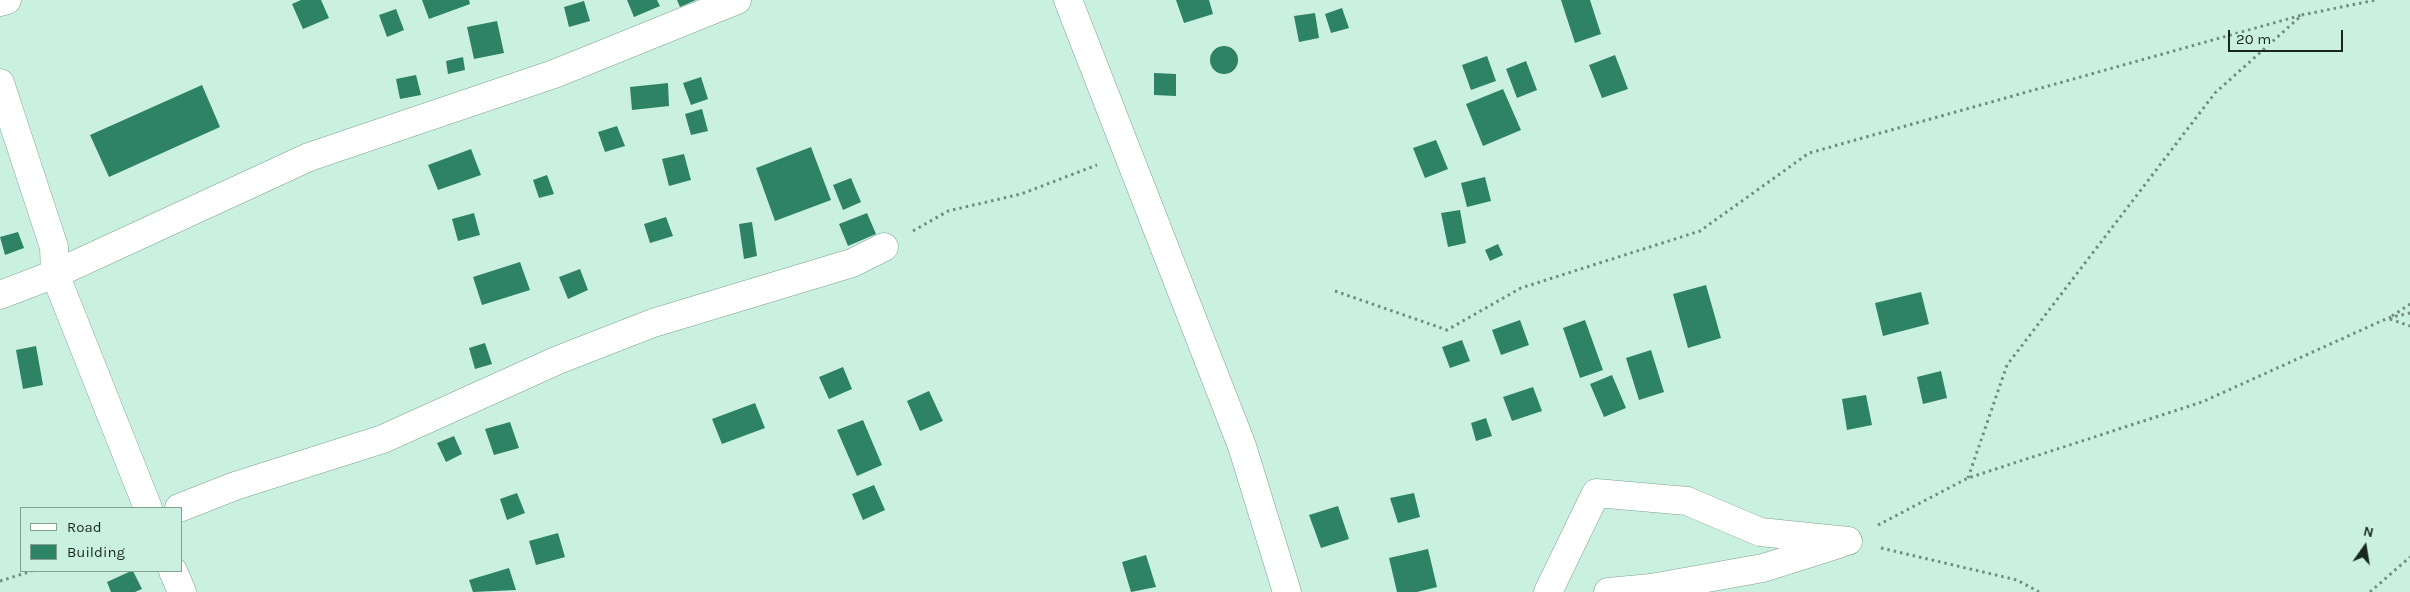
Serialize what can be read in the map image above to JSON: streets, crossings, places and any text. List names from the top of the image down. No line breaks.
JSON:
{"legend":["Road","Building"],"scale_bar":"20 m","north":"top"}
